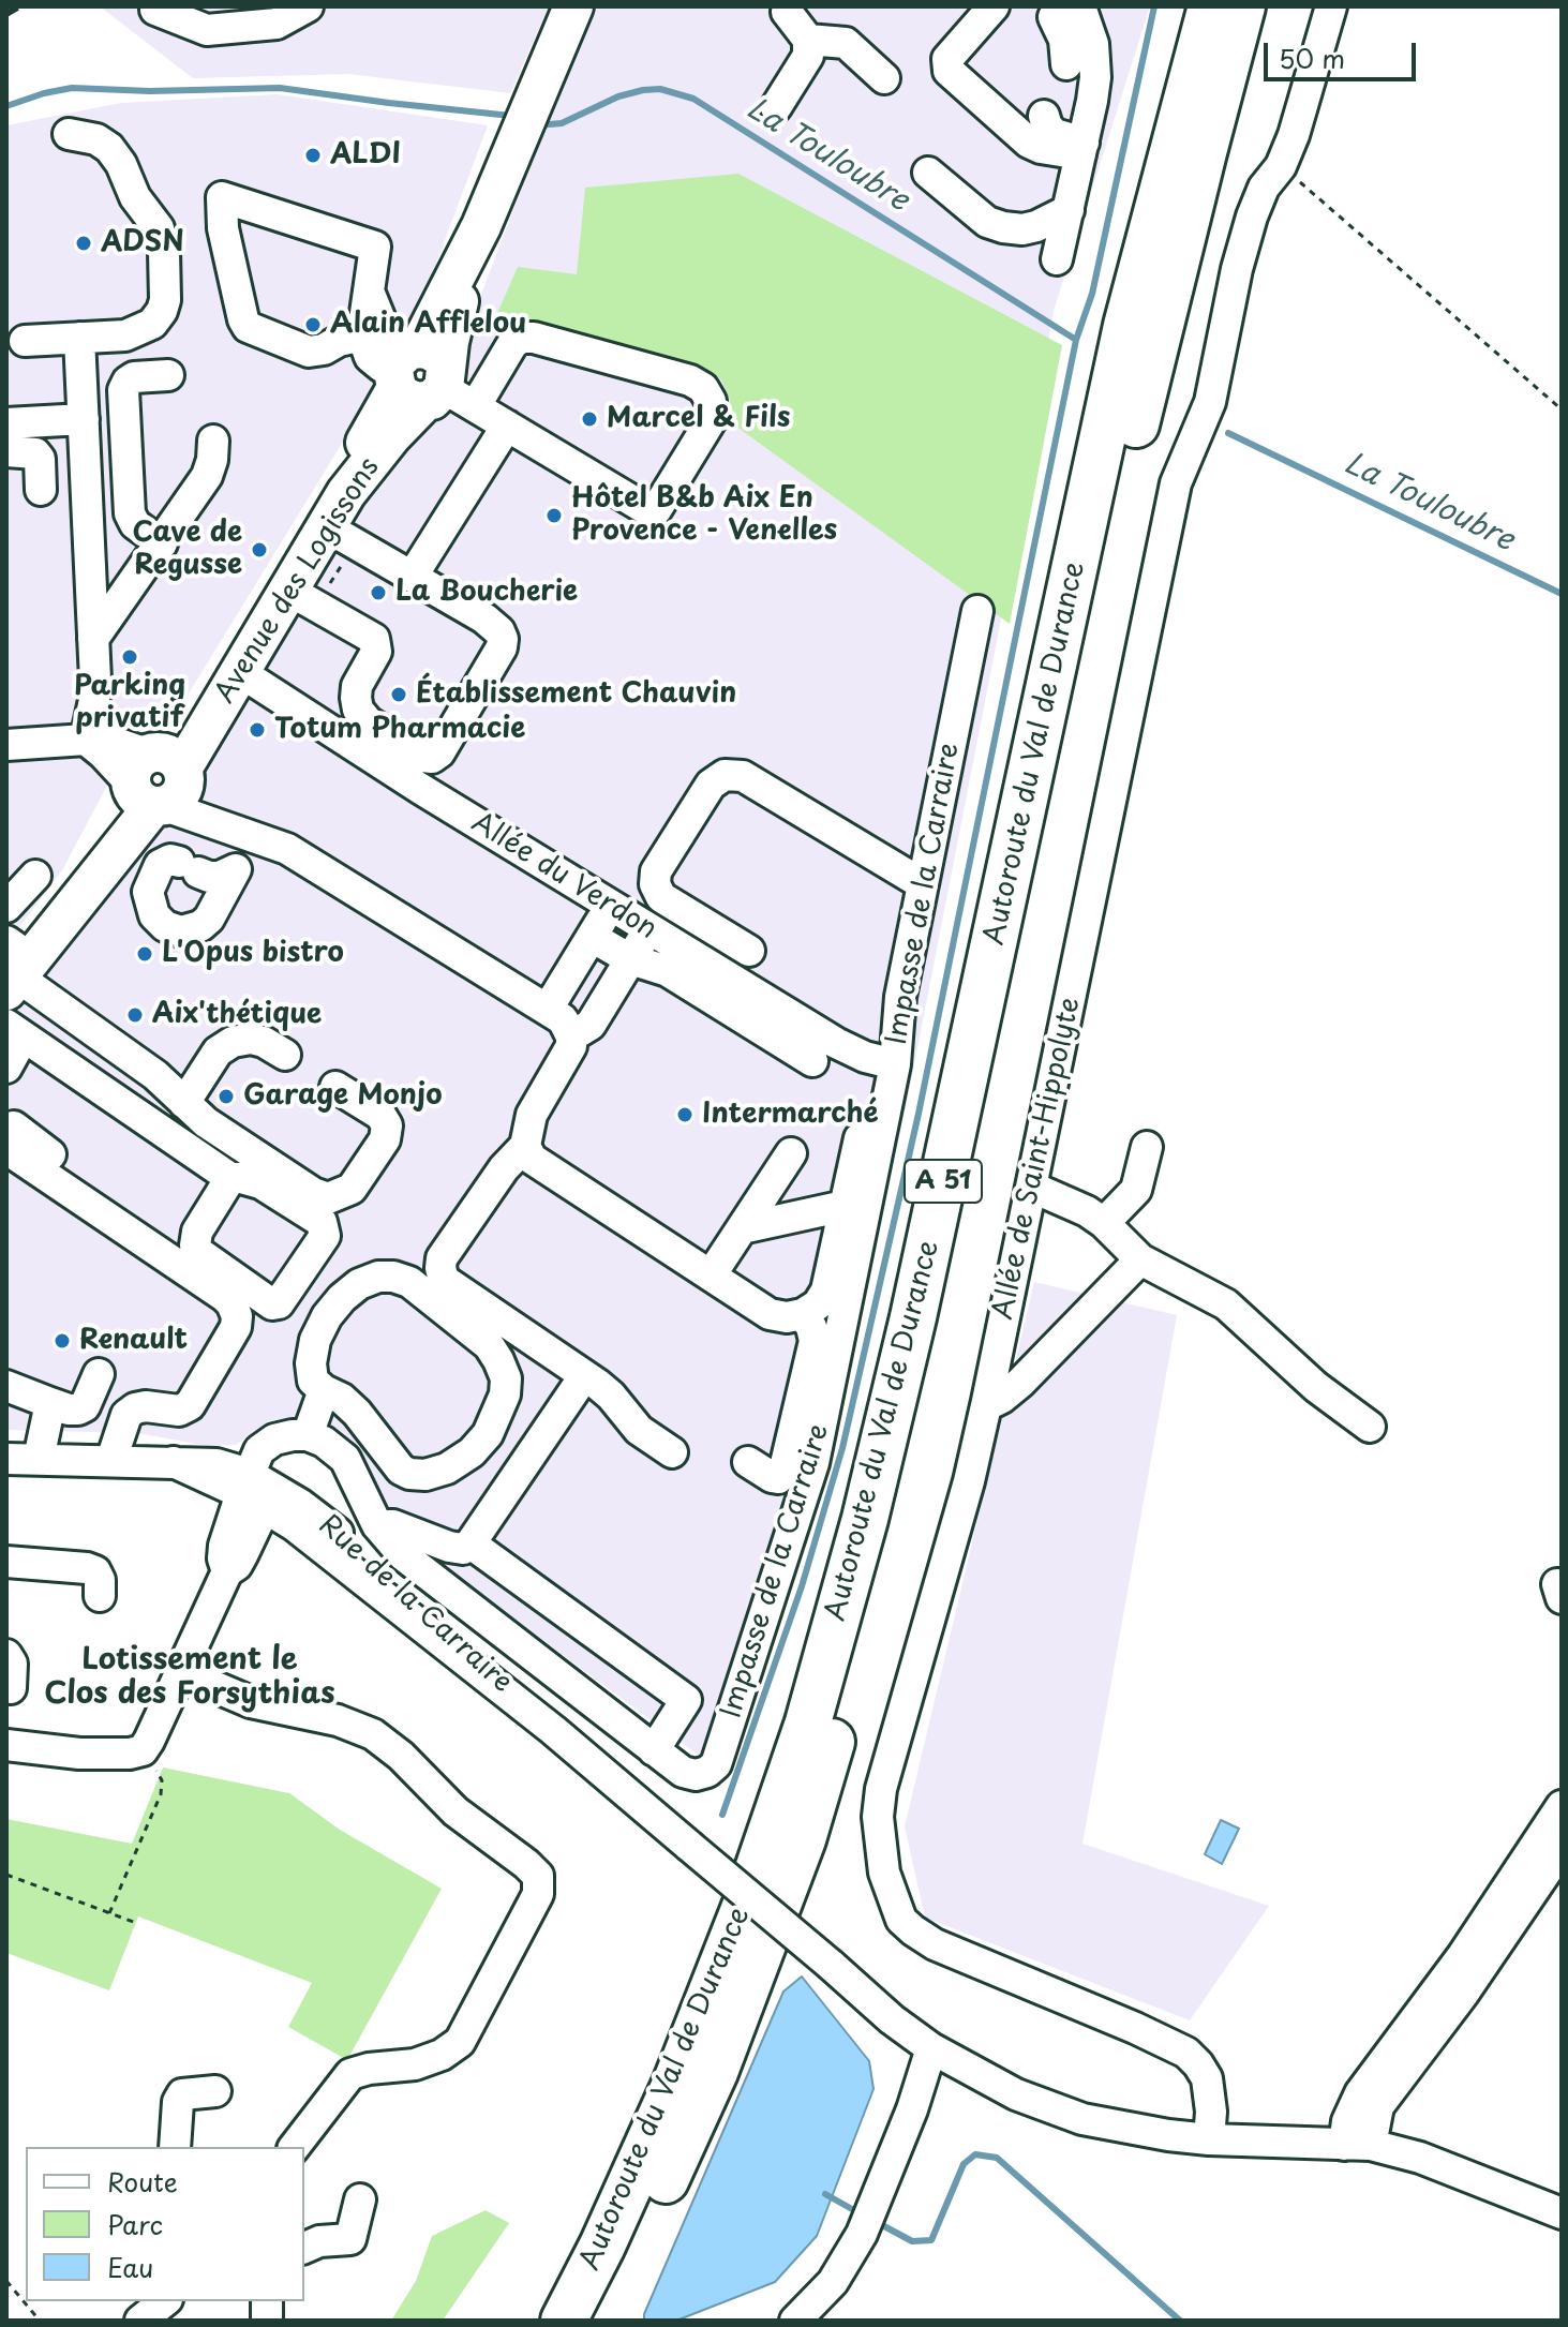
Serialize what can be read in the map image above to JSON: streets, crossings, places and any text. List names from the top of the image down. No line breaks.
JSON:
{"streets":{"highway":["Autoroute du Val de Durance","A 51"],"main road":["Avenue des Logissons"],"street":["Allée du Verdon","Impasse de la Carraire","Allée de Saint-Hippolyte","Rue de la Carraire"]},"crossings":[["Avenue des Logissons","Allée du Verdon"],["Allée du Verdon","Impasse de la Carraire"]],"districts":["Lotissement le Clos des Forsythias"],"water":["La Touloubre"],"places":["ALDI","ADSN","Alain Afflelou","Marcel & Fils","Hôtel B&b Aix En Provence - Venelles","Cave de Regusse","La Boucherie","Parking privatif","Établissement Chauvin","Totum Pharmacie","L'Opus bistro","Aix'thétique","Garage Monjo","Intermarché","Renault"],"legend":["Route","Parc","Eau"],"scale_bar":"50 m"}
